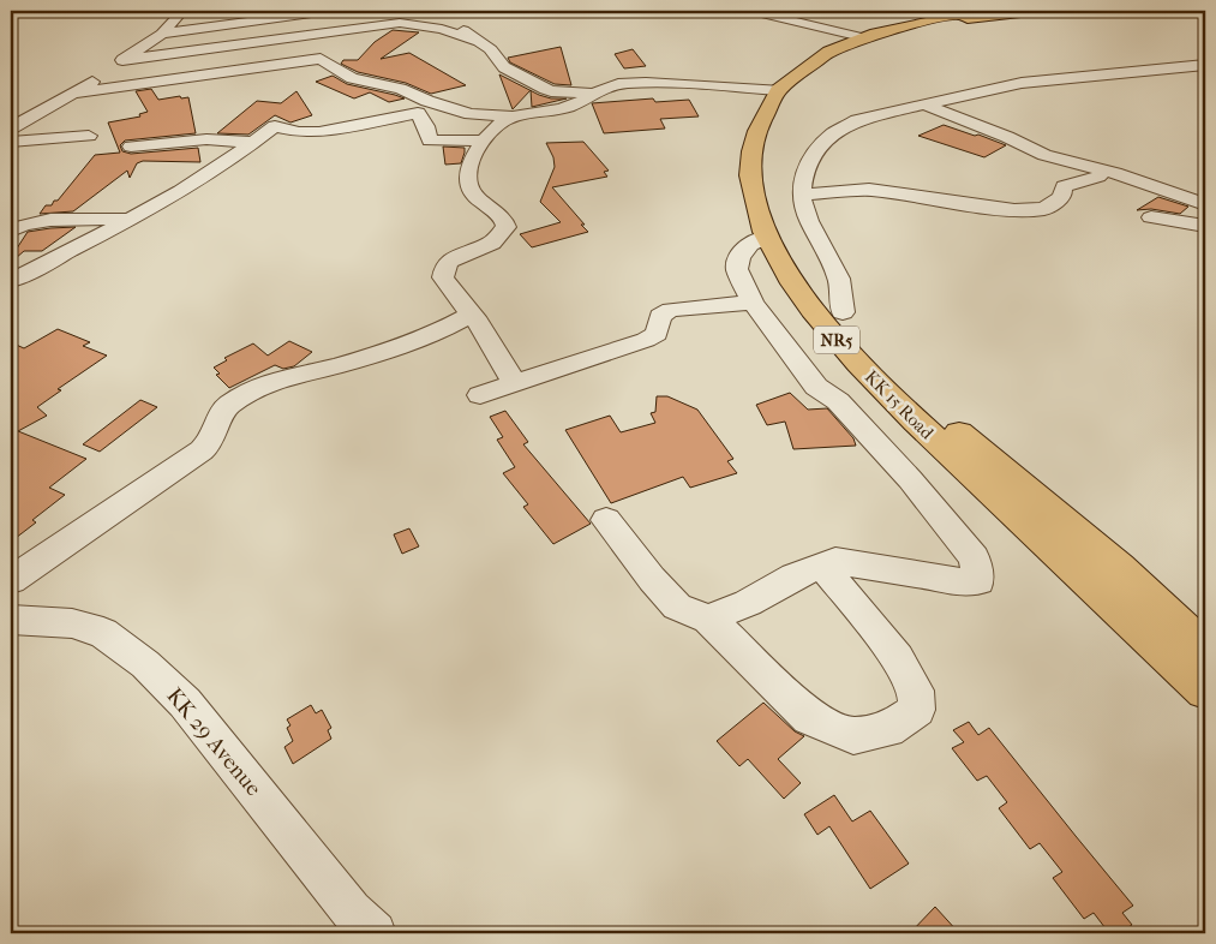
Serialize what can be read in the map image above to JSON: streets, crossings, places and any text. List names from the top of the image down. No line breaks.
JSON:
{"streets":{"highway":["NR5","KK 15 Road"],"street":["KK 29 Avenue"]}}
